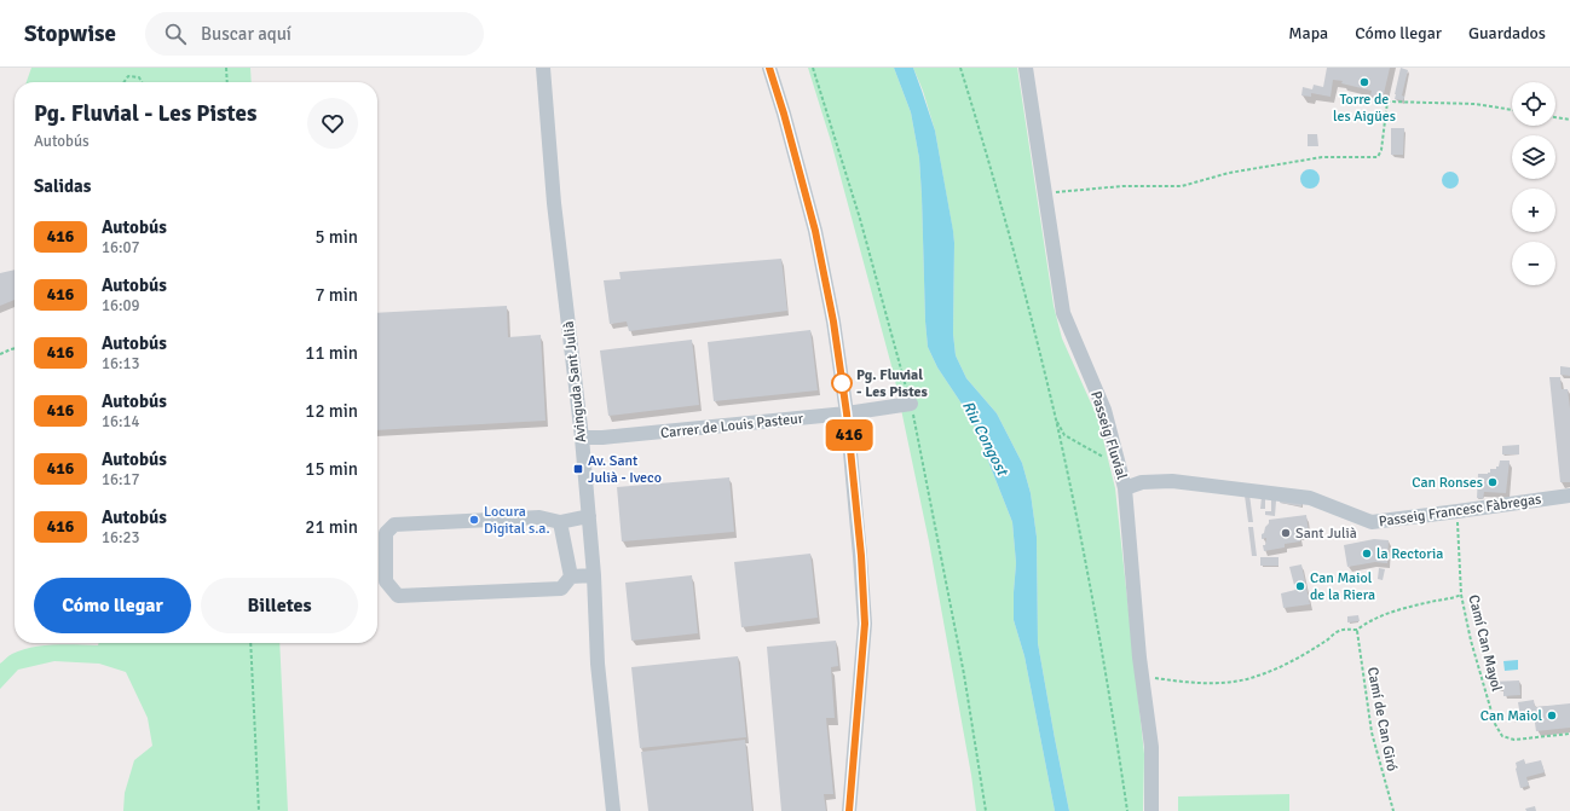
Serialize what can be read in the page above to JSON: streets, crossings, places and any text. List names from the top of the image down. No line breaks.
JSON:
{"streets":{"street":["Avinguda Sant Julià","Carrer de Louis Pasteur","Passeig Fluvial","Passeig Francesc Fàbregas"],"path":["Camí Can Mayol","Camí de Can Giró"]},"crossings":[["Avinguda Sant Julià","Carrer de Louis Pasteur"],["Passeig Fluvial","Passeig Francesc Fàbregas"],["Passeig Francesc Fàbregas","Camí Can Mayol"]],"water":["Riu Congost"],"places":{"other":["Torre de les Aigües","Pg. Fluvial - Les Pistes","Can Ronses","Locura Digital s.a.","Sant Julià","la Rectoria","Can Maiol de la Riera","Can Maiol"],"transit":["Av. Sant Julià - Iveco"]},"lines":["bus line 416"],"page":{"header":"Stopwise","search":"Buscar aquí","nav":["Mapa","Cómo llegar","Guardados"],"on_map":"416","map_buttons":["+","−"],"heading":[["Pg. Fluvial - Les Pistes","Autobús"],"Salidas"],"list":[{"mark":"416","name":"Autobús","note":"16:07","value":"5 min"},{"mark":"416","name":"Autobús","note":"16:09","value":"7 min"},{"mark":"416","name":"Autobús","note":"16:13","value":"11 min"},{"mark":"416","name":"Autobús","note":"16:14","value":"12 min"},{"mark":"416","name":"Autobús","note":"16:17","value":"15 min"},{"mark":"416","name":"Autobús","note":"16:23","value":"21 min"}],"buttons":["Cómo llegar","Billetes"]}}
